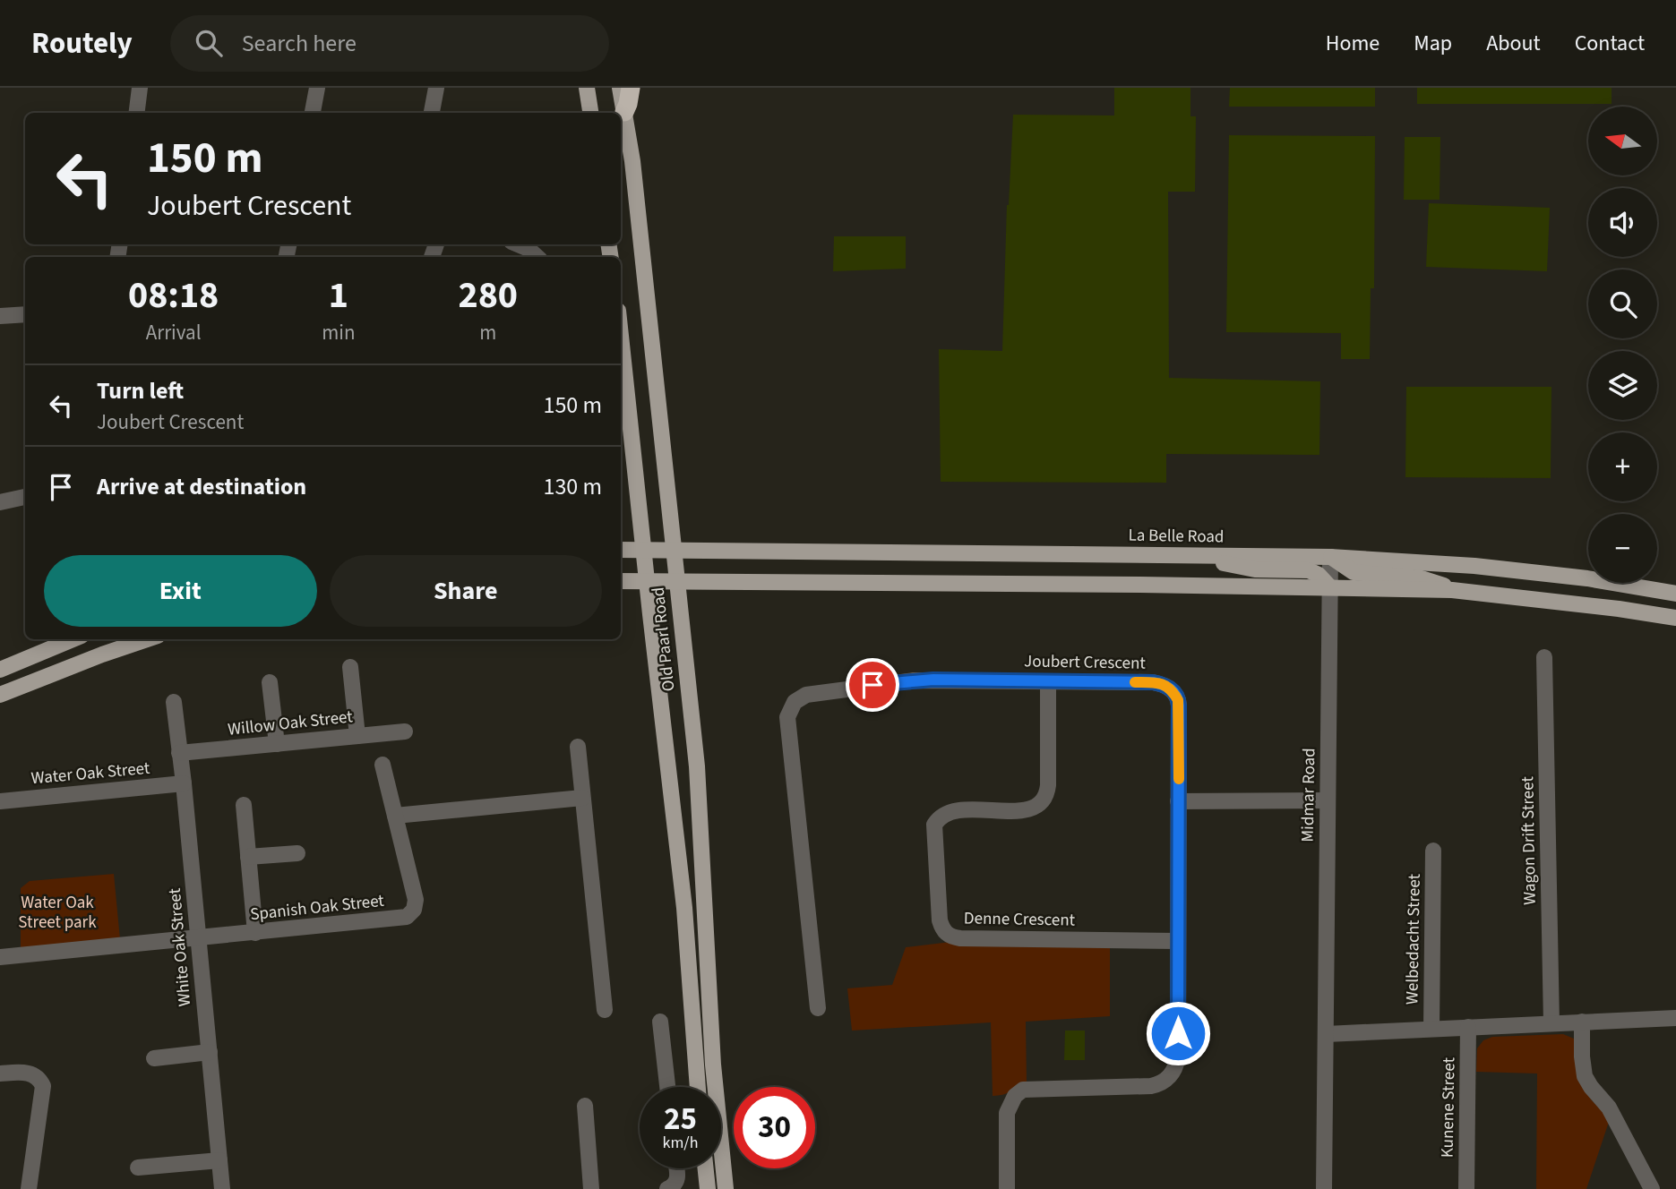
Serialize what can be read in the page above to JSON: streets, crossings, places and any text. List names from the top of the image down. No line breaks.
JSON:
{"streets":{"main road":["La Belle Road","Old Paarl Road"],"street":["Joubert Crescent","Willow Oak Street","Water Oak Street","Midmar Road","Wagon Drift Street","Spanish Oak Street","Denne Crescent","Welbedacht Street","White Oak Street","Kunene Street"]},"crossings":[["La Belle Road","Old Paarl Road"],["La Belle Road","Midmar Road"],["Joubert Crescent","Denne Crescent"],["Willow Oak Street","White Oak Street"],["Water Oak Street","White Oak Street"],["Spanish Oak Street","White Oak Street"]],"parks":["Water Oak Street park"],"north":"left","page":{"header":"Routely","search":"Search here","nav":["Home","Map","About","Contact"],"map_buttons":["+","−"],"turn":["150 m","Joubert Crescent"],"eta":["08:18","Arrival","1","min","280","m"],"list":[{"name":"Turn left","note":"Joubert Crescent","value":"150 m"},{"name":"Arrive at destination","value":"130 m"}],"buttons":["Exit","Share"],"speed":"25 km/h","limit":"30"}}
